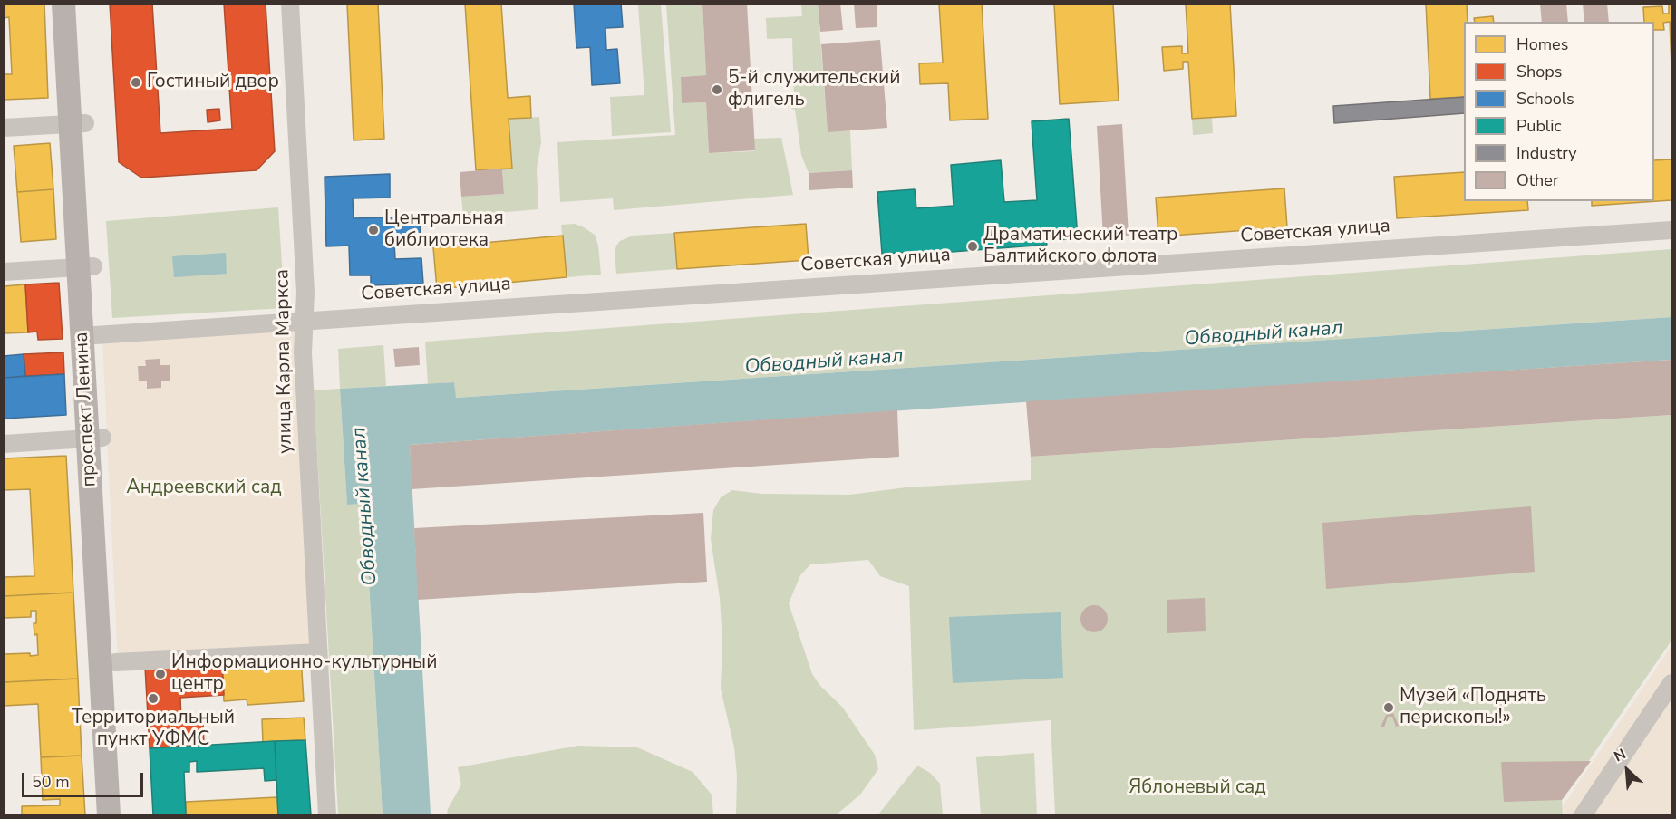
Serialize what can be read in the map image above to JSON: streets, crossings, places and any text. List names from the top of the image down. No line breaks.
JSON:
{"streets":{"main road":["проспект Ленина"],"street":["Советская улица","улица Карла Маркса"]},"crossings":[["Советская улица","улица Карла Маркса"],["Советская улица","проспект Ленина"]],"water":["Обводный канал"],"parks":["Андреевский сад","Яблоневый сад"],"places":["Гостиный двор","5-й служительский флигель","Центральная библиотека","Драматический театр Балтийского флота","Информационно-культурный центр","Территориальный пункт УФМС","Музей «Поднять перископы!»"],"legend":["Homes","Shops","Schools","Public","Industry","Other"],"scale_bar":"50 m","north":"top left"}
